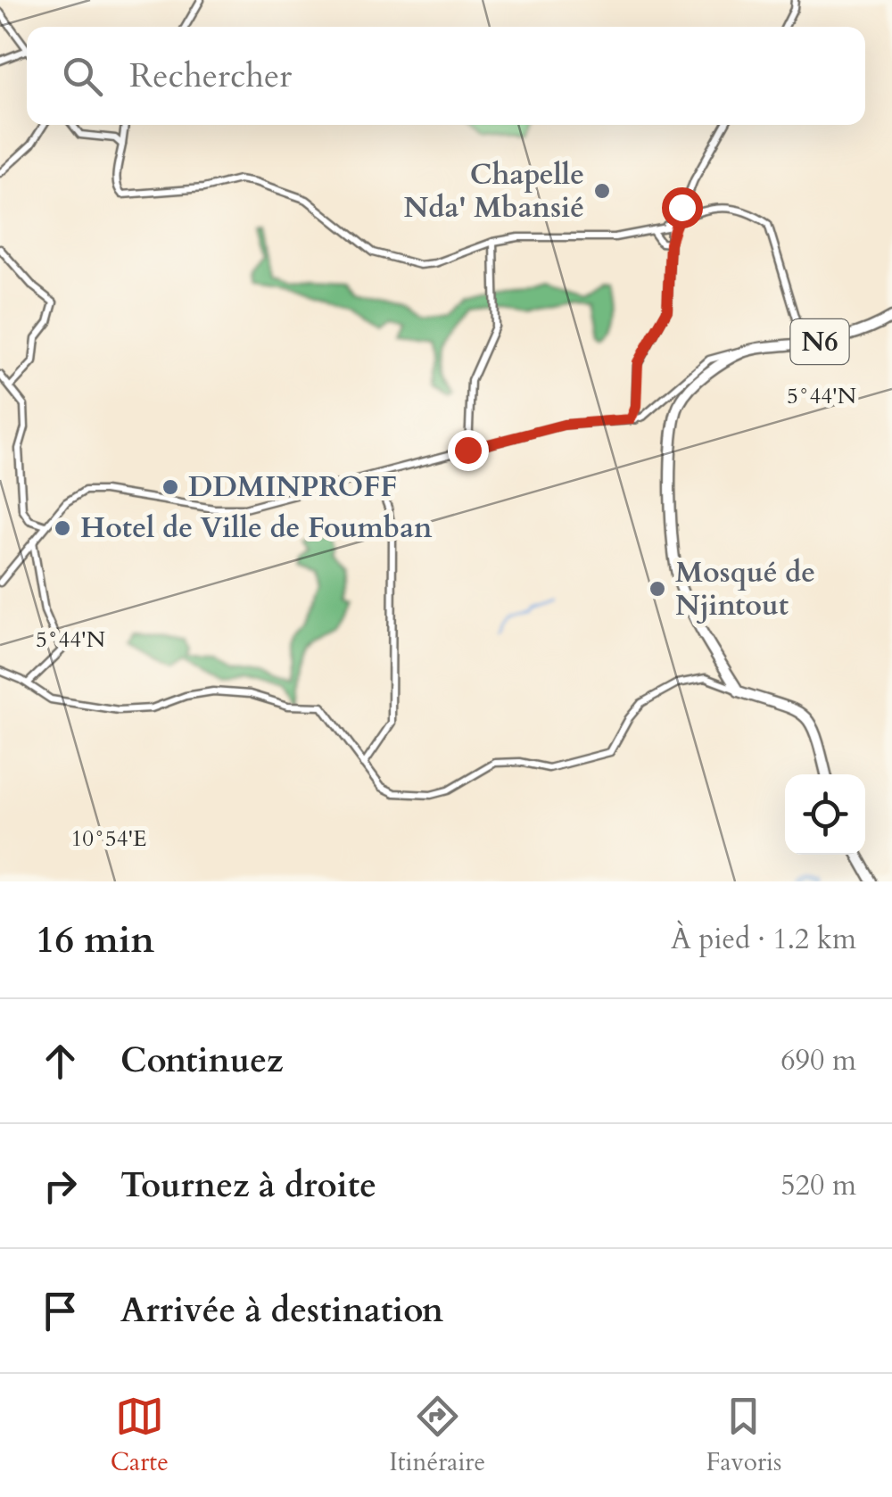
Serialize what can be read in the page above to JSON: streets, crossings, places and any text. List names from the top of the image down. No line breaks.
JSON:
{"streets":{"highway":["N6"]},"places":["Chapelle Nda' Mbansié","DDMINPROFF","Hotel de Ville de Foumban","Mosqué de Njintout"],"page":{"search":"Rechercher","heading":["16 min","À pied · 1.2 km"],"list":[["Continuez","690 m"],["Tournez à droite","520 m"],"Arrivée à destination"],"nav":["Carte","Itinéraire","Favoris"]},"coordinates":["5°44'N","10°54'E"]}
